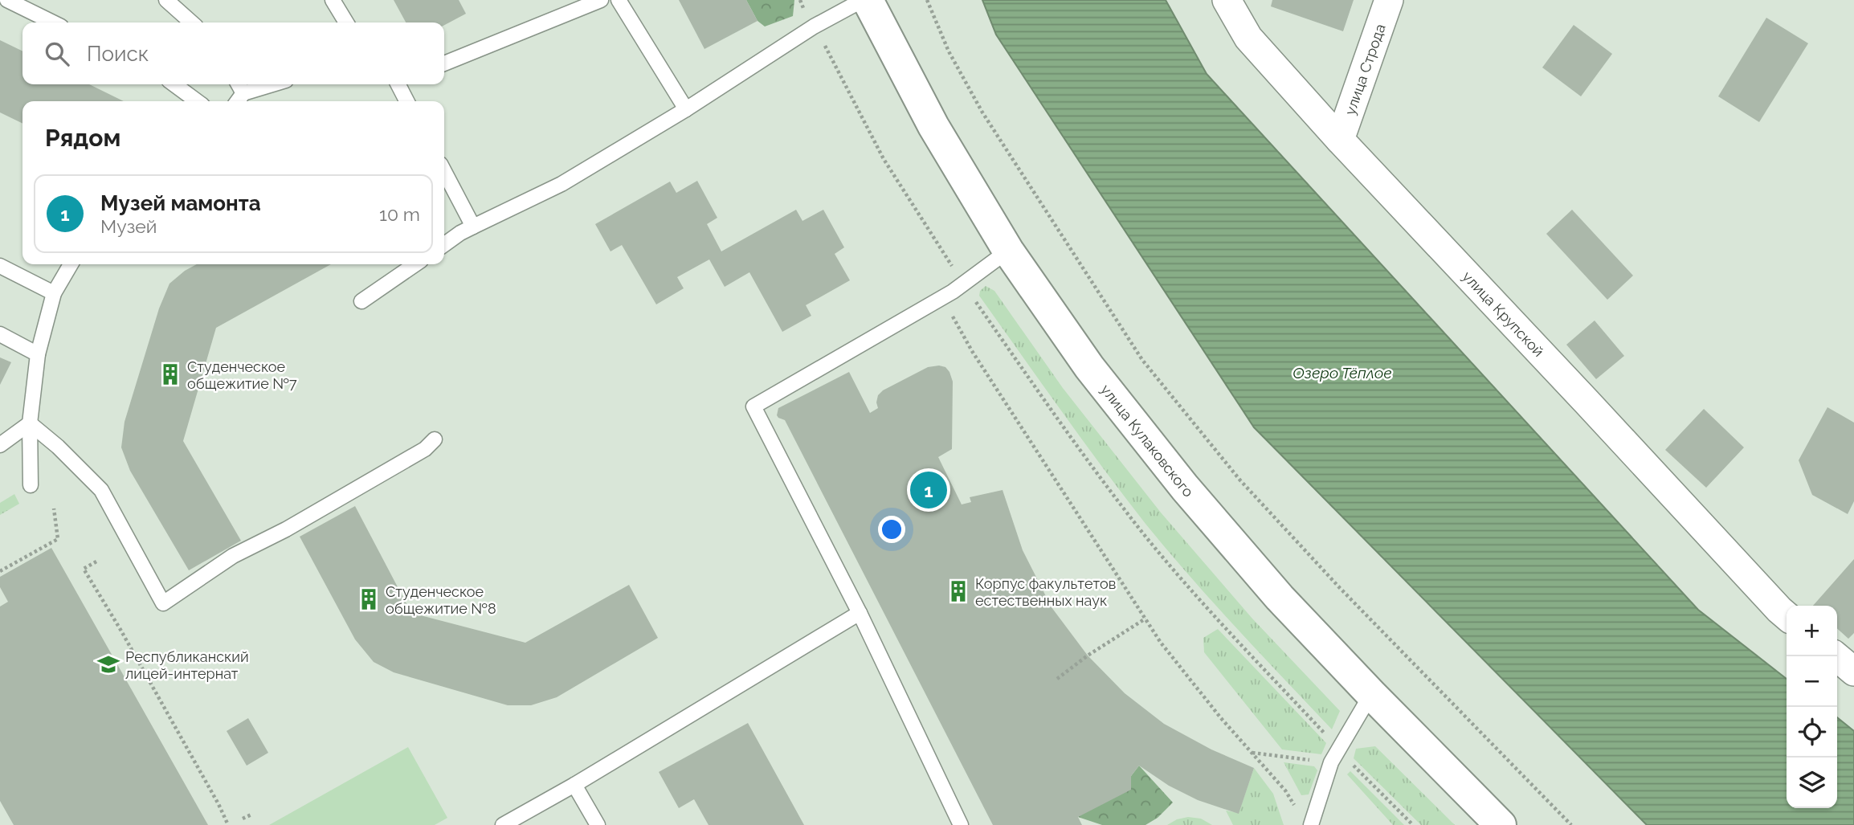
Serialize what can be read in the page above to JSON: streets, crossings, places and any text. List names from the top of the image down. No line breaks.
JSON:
{"streets":{"main road":["улица Кулаковского"],"street":["улица Строда","улица Крупской"]},"crossings":[["улица Строда","улица Крупской"]],"water":["Озеро Тёплое"],"places":{"building":["Студенческое общежитие №7","Корпус факультетов естественных наук","Студенческое общежитие №8"],"school or university":["Республиканский лицей-интернат"]},"page":{"search":"Поиск","heading":"Рядом","list":[{"mark":"1","name":"Музей мамонта","note":"Музей","value":"10 m"}],"pins":"1","map_buttons":["+","−"]}}
